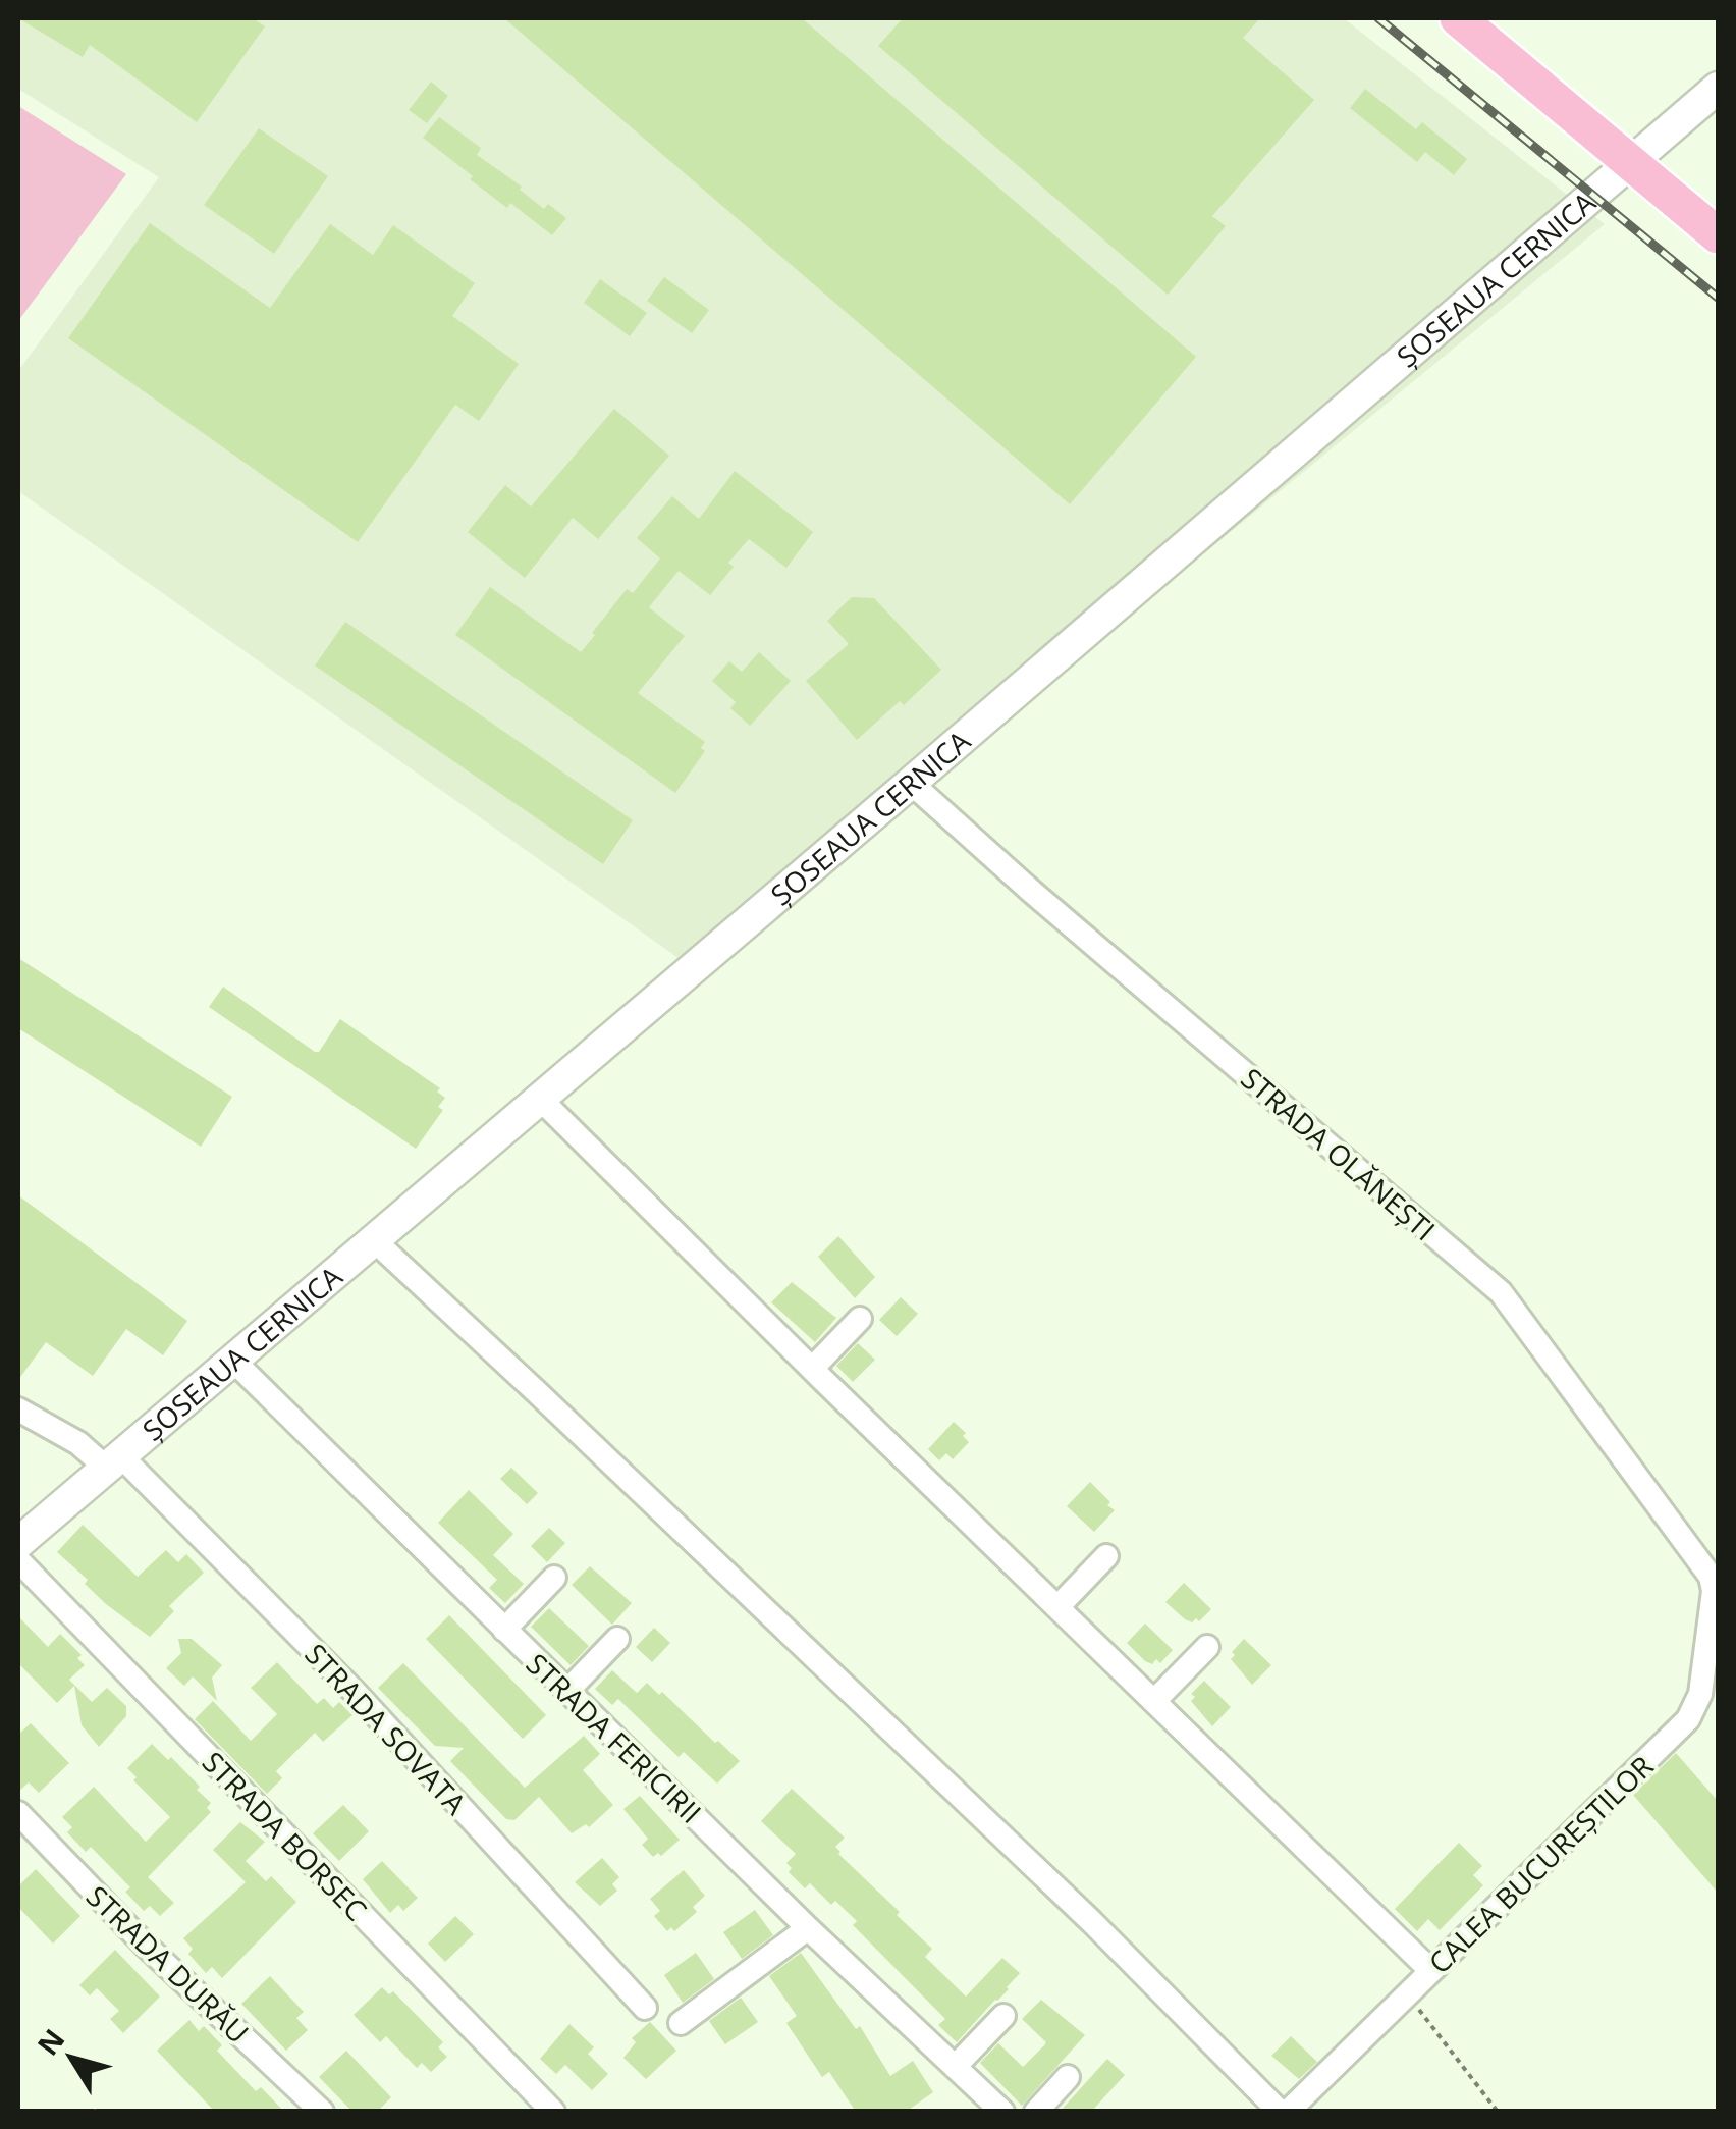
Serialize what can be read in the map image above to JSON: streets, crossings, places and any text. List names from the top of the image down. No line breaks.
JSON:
{"streets":{"street":["ȘOSEAUA CERNICA","STRADA OLĂNEȘTI","STRADA SOVATA","STRADA FERICIRII","STRADA BORSEC","CALEA BUCUREȘTILOR","STRADA DURĂU"]},"crossings":[["ȘOSEAUA CERNICA","STRADA OLĂNEȘTI"],["ȘOSEAUA CERNICA","STRADA SOVATA"],["ȘOSEAUA CERNICA","STRADA FERICIRII"],["STRADA OLĂNEȘTI","CALEA BUCUREȘTILOR"]],"north":"top left"}
